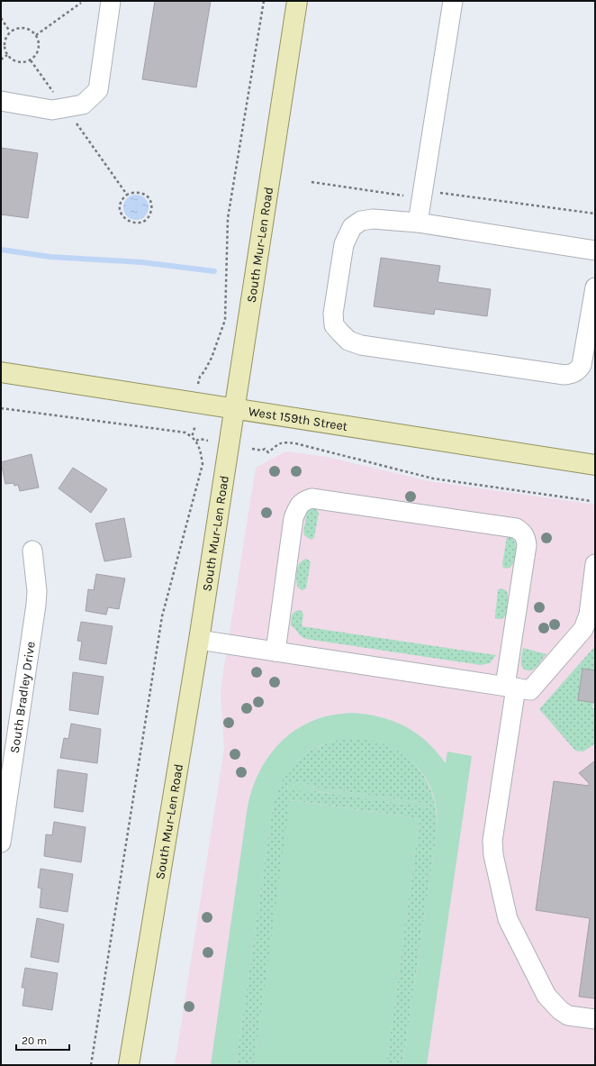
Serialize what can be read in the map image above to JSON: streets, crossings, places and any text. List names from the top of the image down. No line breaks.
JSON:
{"streets":{"main road":["South Mur-Len Road","West 159th Street"],"street":["South Bradley Drive"]},"crossings":[["South Mur-Len Road","West 159th Street"]],"scale_bar":"20 m"}
